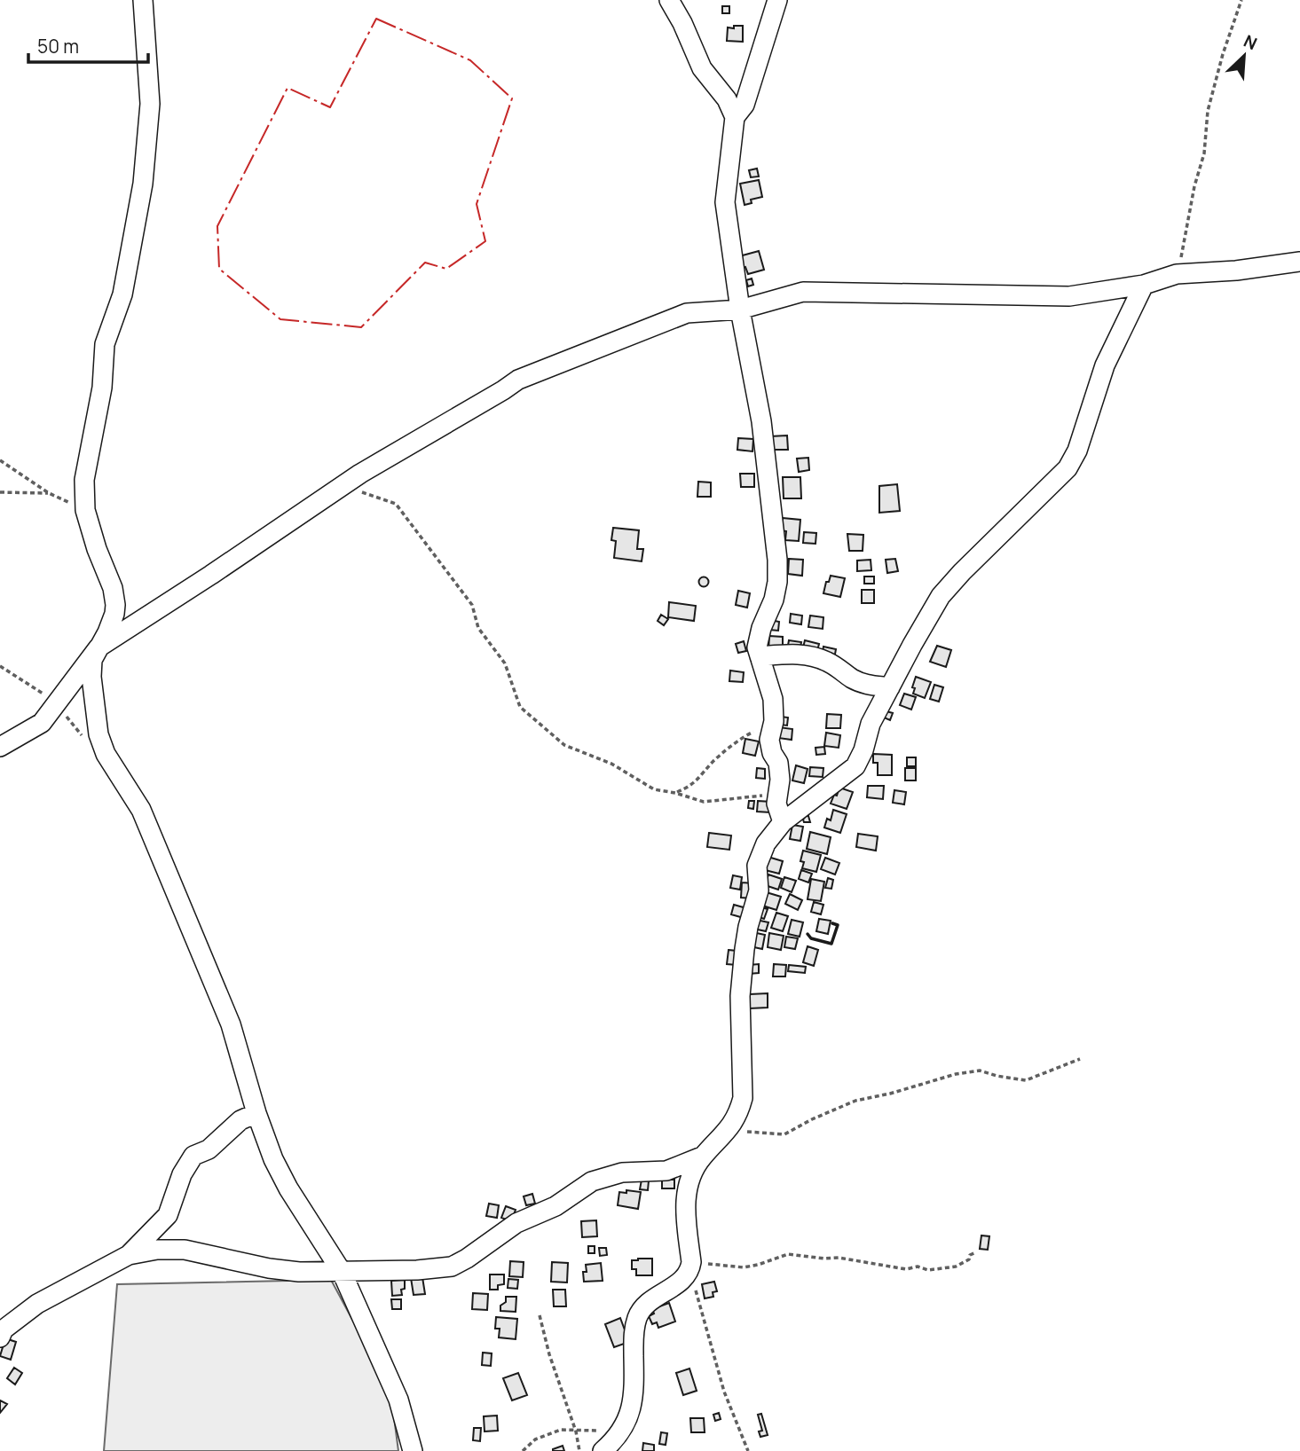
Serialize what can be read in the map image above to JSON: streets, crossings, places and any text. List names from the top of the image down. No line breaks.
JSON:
{"scale_bar":"50 m","north":"top right"}
